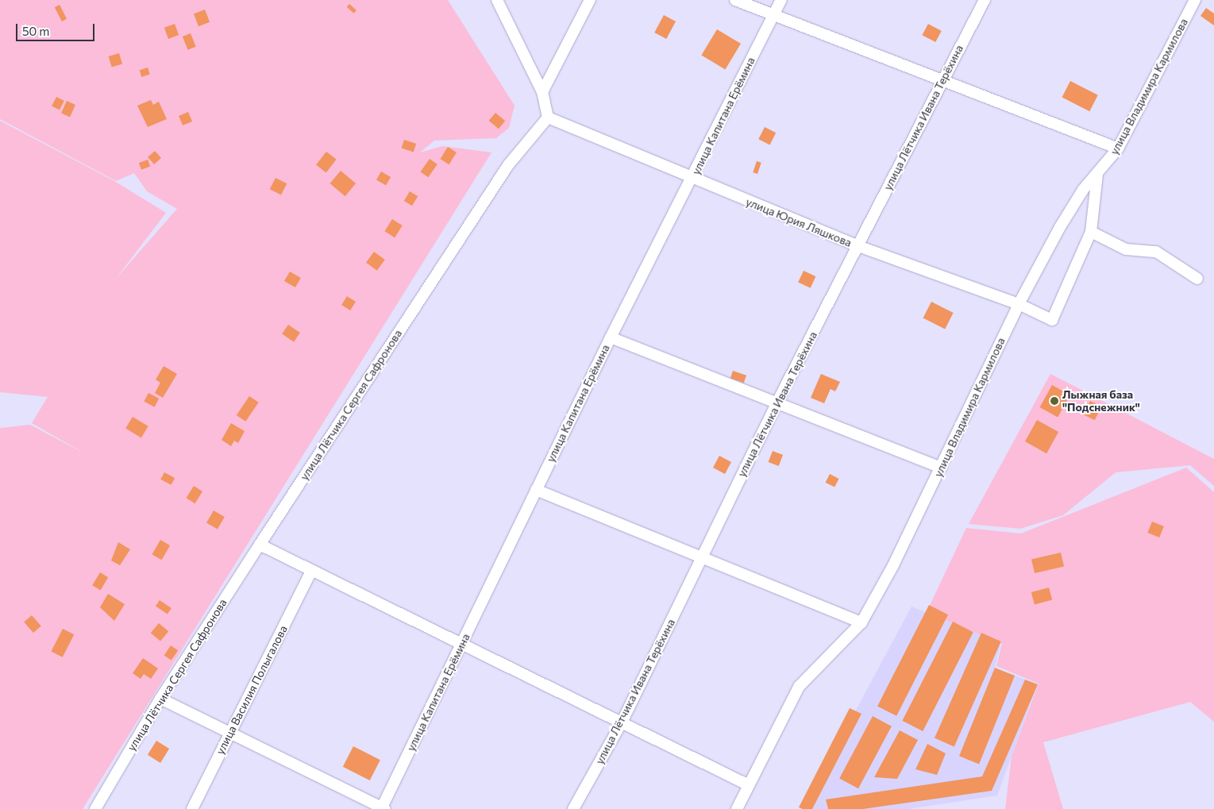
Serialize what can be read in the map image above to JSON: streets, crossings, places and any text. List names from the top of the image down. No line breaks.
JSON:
{"streets":{"street":["улица Владимира Кармилова","улица Капитана Ерёмина","улица Лётчика Ивана Терёхина","улица Юрия Ляшкова","улица Лётчика Сергея Сафронова","улица Василия Полыгалова"]},"crossings":[["улица Владимира Кармилова","улица Юрия Ляшкова"],["улица Капитана Ерёмина","улица Юрия Ляшкова"],["улица Лётчика Ивана Терёхина","улица Юрия Ляшкова"],["улица Юрия Ляшкова","улица Лётчика Сергея Сафронова"]],"places":["Лыжная база \"Подснежник\""],"scale_bar":"50 m"}
